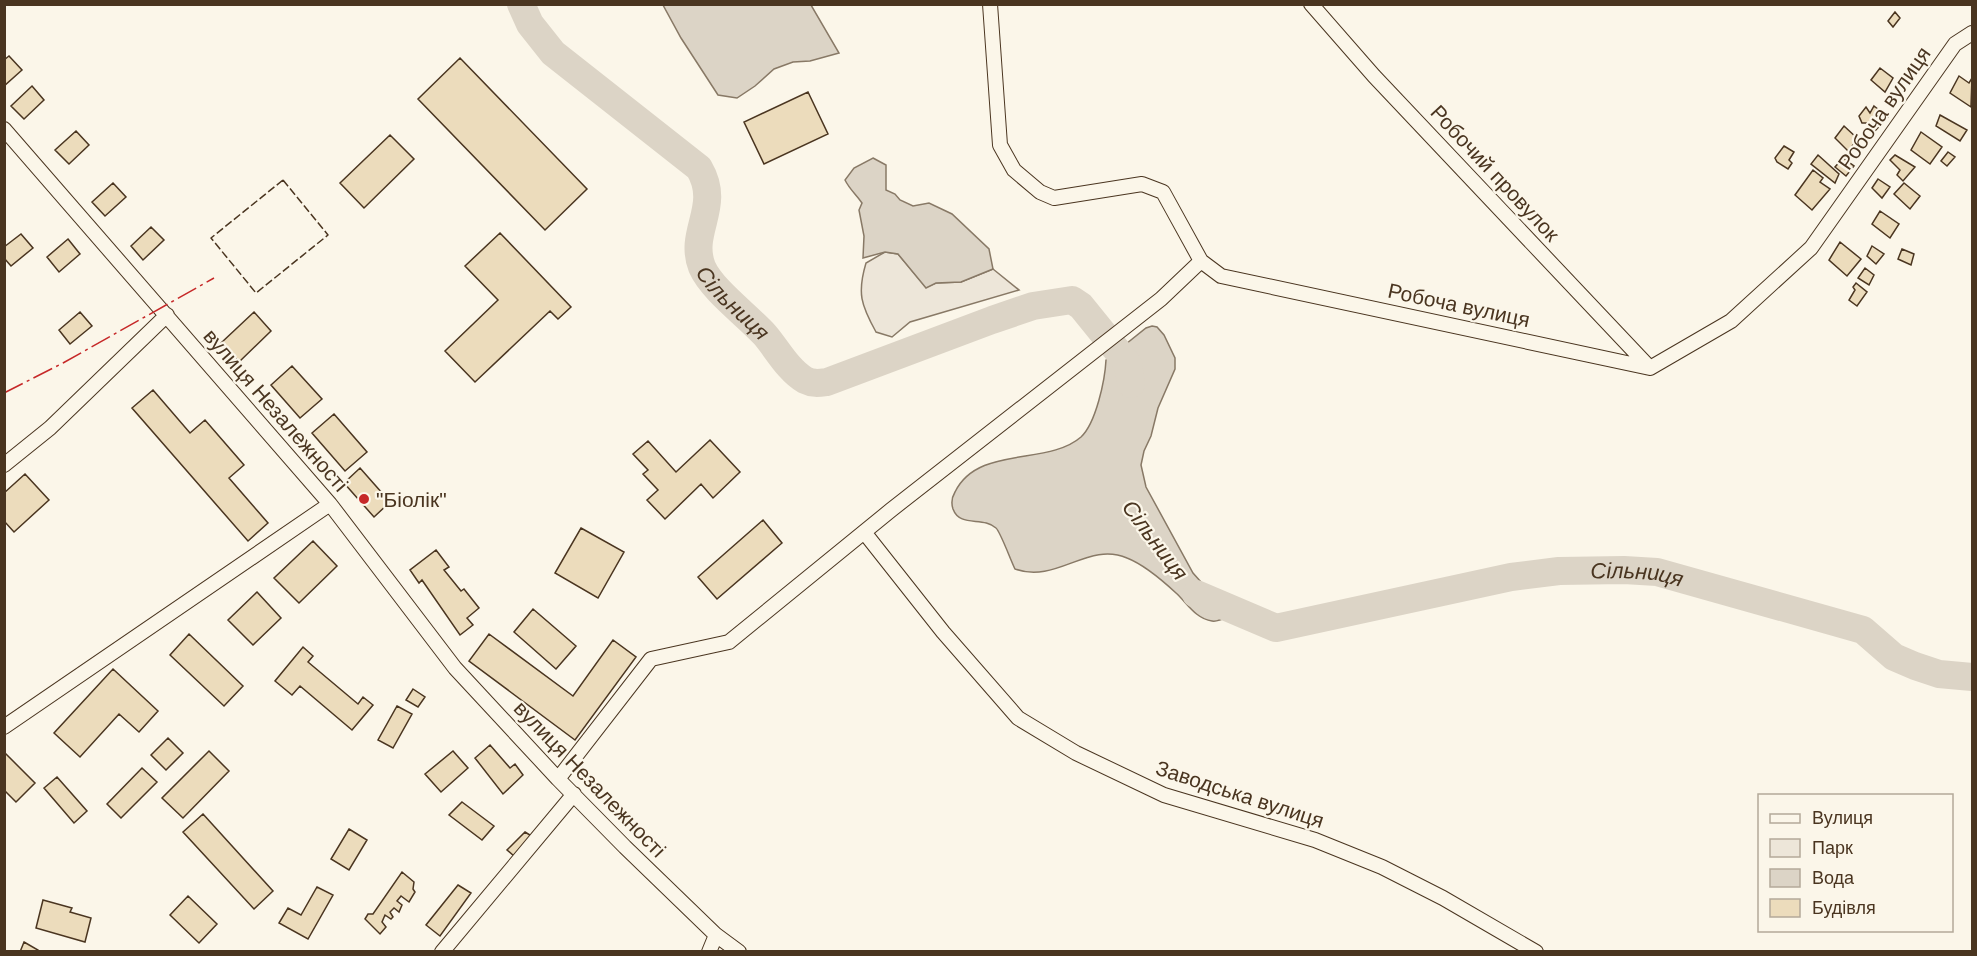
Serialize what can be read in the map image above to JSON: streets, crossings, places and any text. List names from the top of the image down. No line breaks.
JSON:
{"streets":{"street":["Робоча вулиця","Робочий провулок","вулиця Незалежності","Заводська вулиця"]},"crossings":[["Робоча вулиця","Робочий провулок"]],"water":["Сільниця"],"places":["\"Біолік\""],"legend":["Вулиця","Парк","Вода","Будівля"]}
